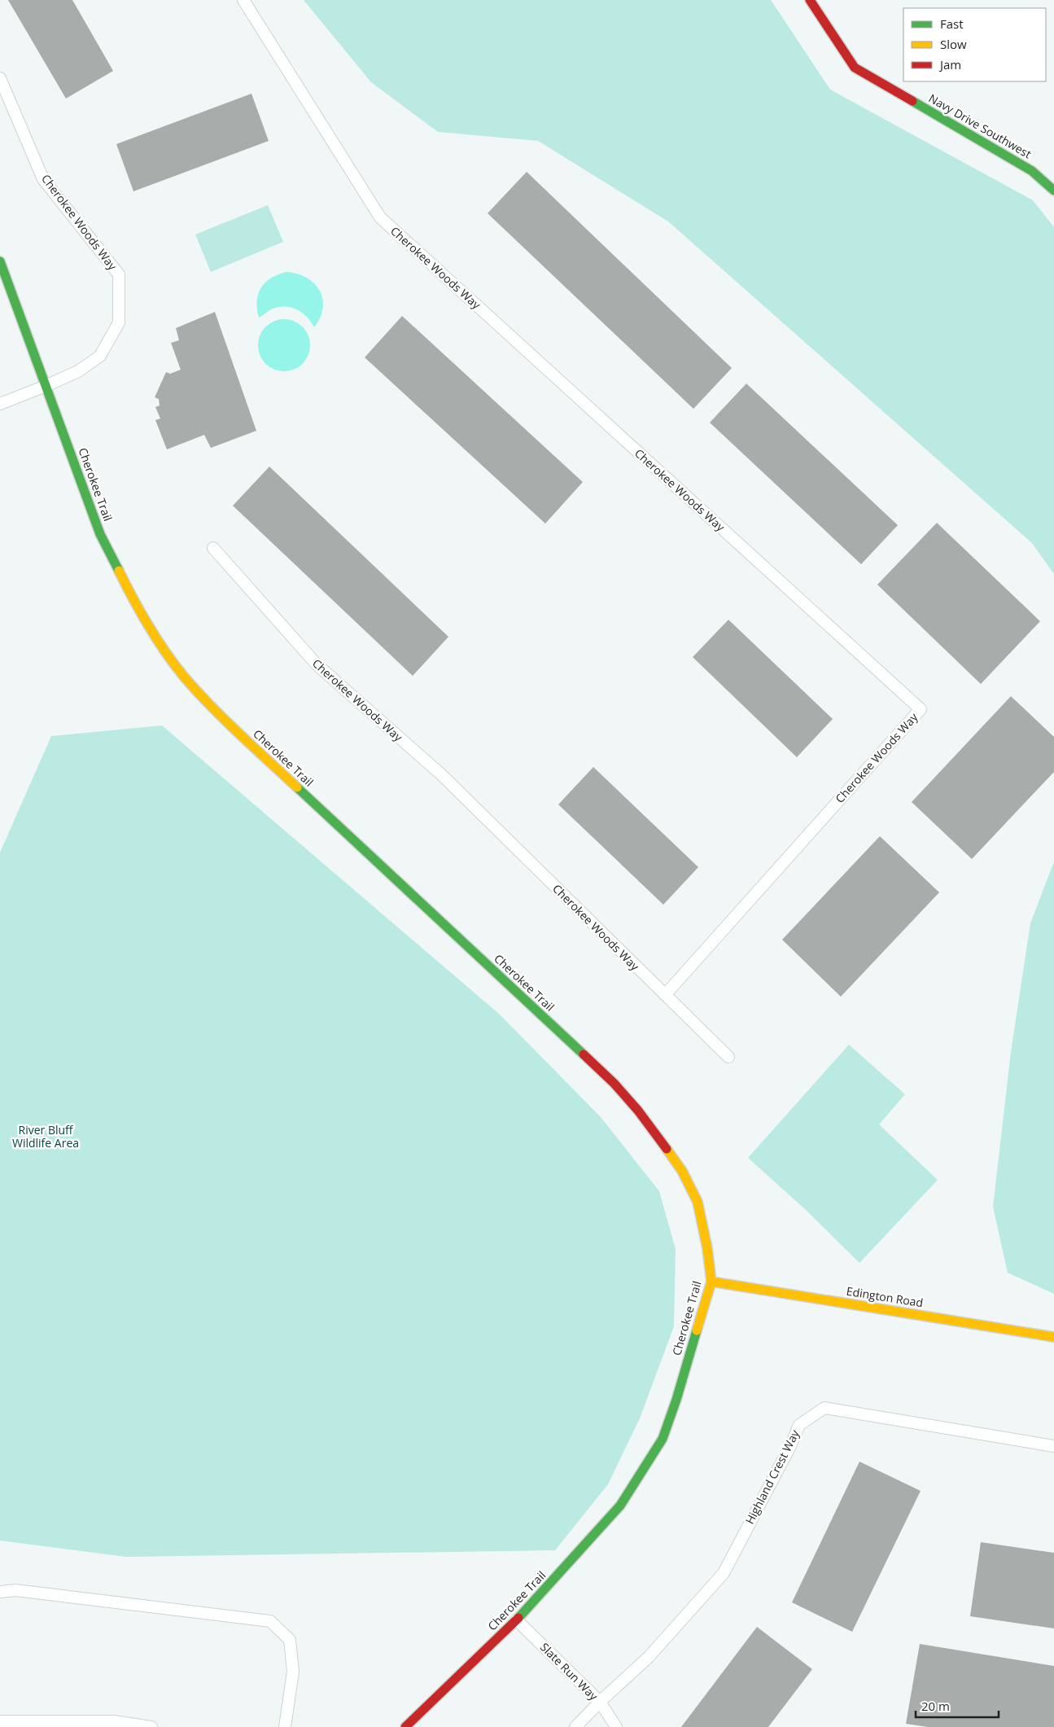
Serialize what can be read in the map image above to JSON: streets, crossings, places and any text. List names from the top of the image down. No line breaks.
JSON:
{"streets":{"street":["Navy Drive Southwest","Cherokee Trail","Edington Road"],"lane":["Cherokee Woods Way","Highland Crest Way","Slate Run Way"]},"crossings":[["Cherokee Woods Way","Cherokee Trail"],["Cherokee Trail","Edington Road"],["Cherokee Trail","Slate Run Way"],["Highland Crest Way","Slate Run Way"]],"parks":["River Bluff Wildlife Area"],"legend":["Fast","Slow","Jam"],"scale_bar":"20 m"}
